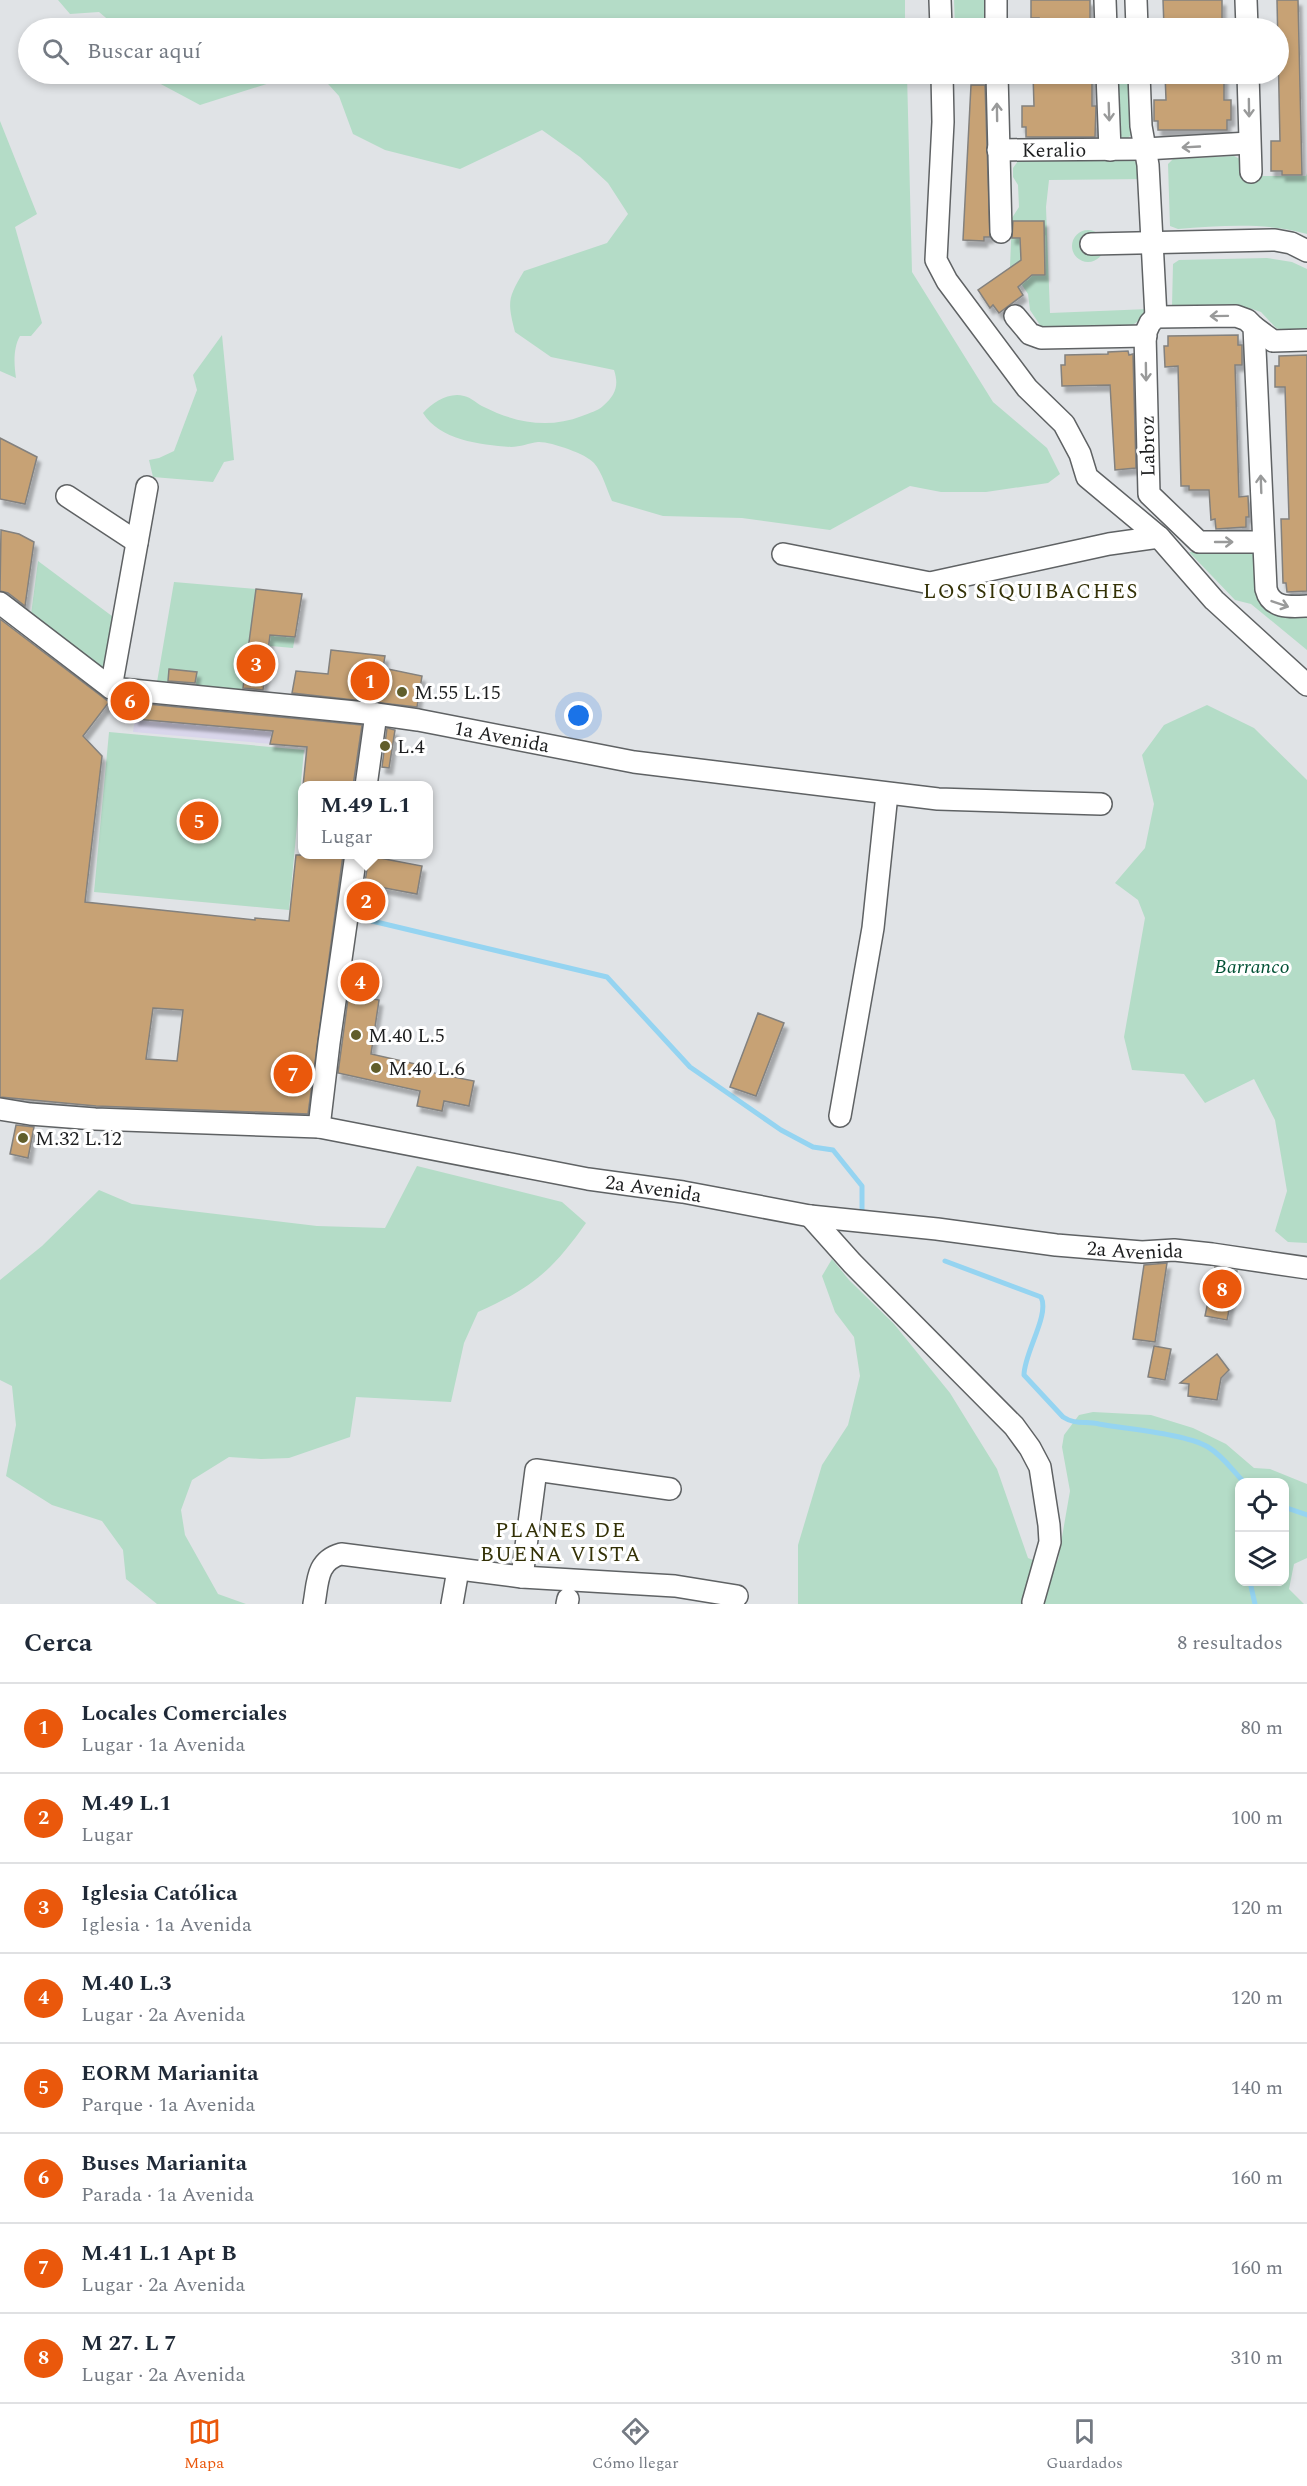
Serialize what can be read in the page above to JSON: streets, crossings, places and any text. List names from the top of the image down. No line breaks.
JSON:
{"streets":{"street":["Keralio","Labroz","1a Avenida","2a Avenida"]},"districts":["LOS SIQUIBACHES","PLANES DE BUENA VISTA"],"parks":["Barranco"],"places":["M.55 L.15","L.4","M.40 L.5","M.40 L.6","M.32 L.12"],"page":{"search":"Buscar aquí","pins":["3","1","6","5","2","4","7","8"],"popup":["M.49 L.1","Lugar"],"heading":["Cerca","8 resultados"],"list":[{"mark":"1","name":"Locales Comerciales","note":"Lugar · 1a Avenida","value":"80 m"},{"mark":"2","name":"M.49 L.1","note":"Lugar","value":"100 m"},{"mark":"3","name":"Iglesia Católica","note":"Iglesia · 1a Avenida","value":"120 m"},{"mark":"4","name":"M.40 L.3","note":"Lugar · 2a Avenida","value":"120 m"},{"mark":"5","name":"EORM Marianita","note":"Parque · 1a Avenida","value":"140 m"},{"mark":"6","name":"Buses Marianita","note":"Parada · 1a Avenida","value":"160 m"},{"mark":"7","name":"M.41 L.1 Apt B","note":"Lugar · 2a Avenida","value":"160 m"},{"mark":"8","name":"M 27. L 7","note":"Lugar · 2a Avenida","value":"310 m"}],"nav":["Mapa","Cómo llegar","Guardados"]}}
